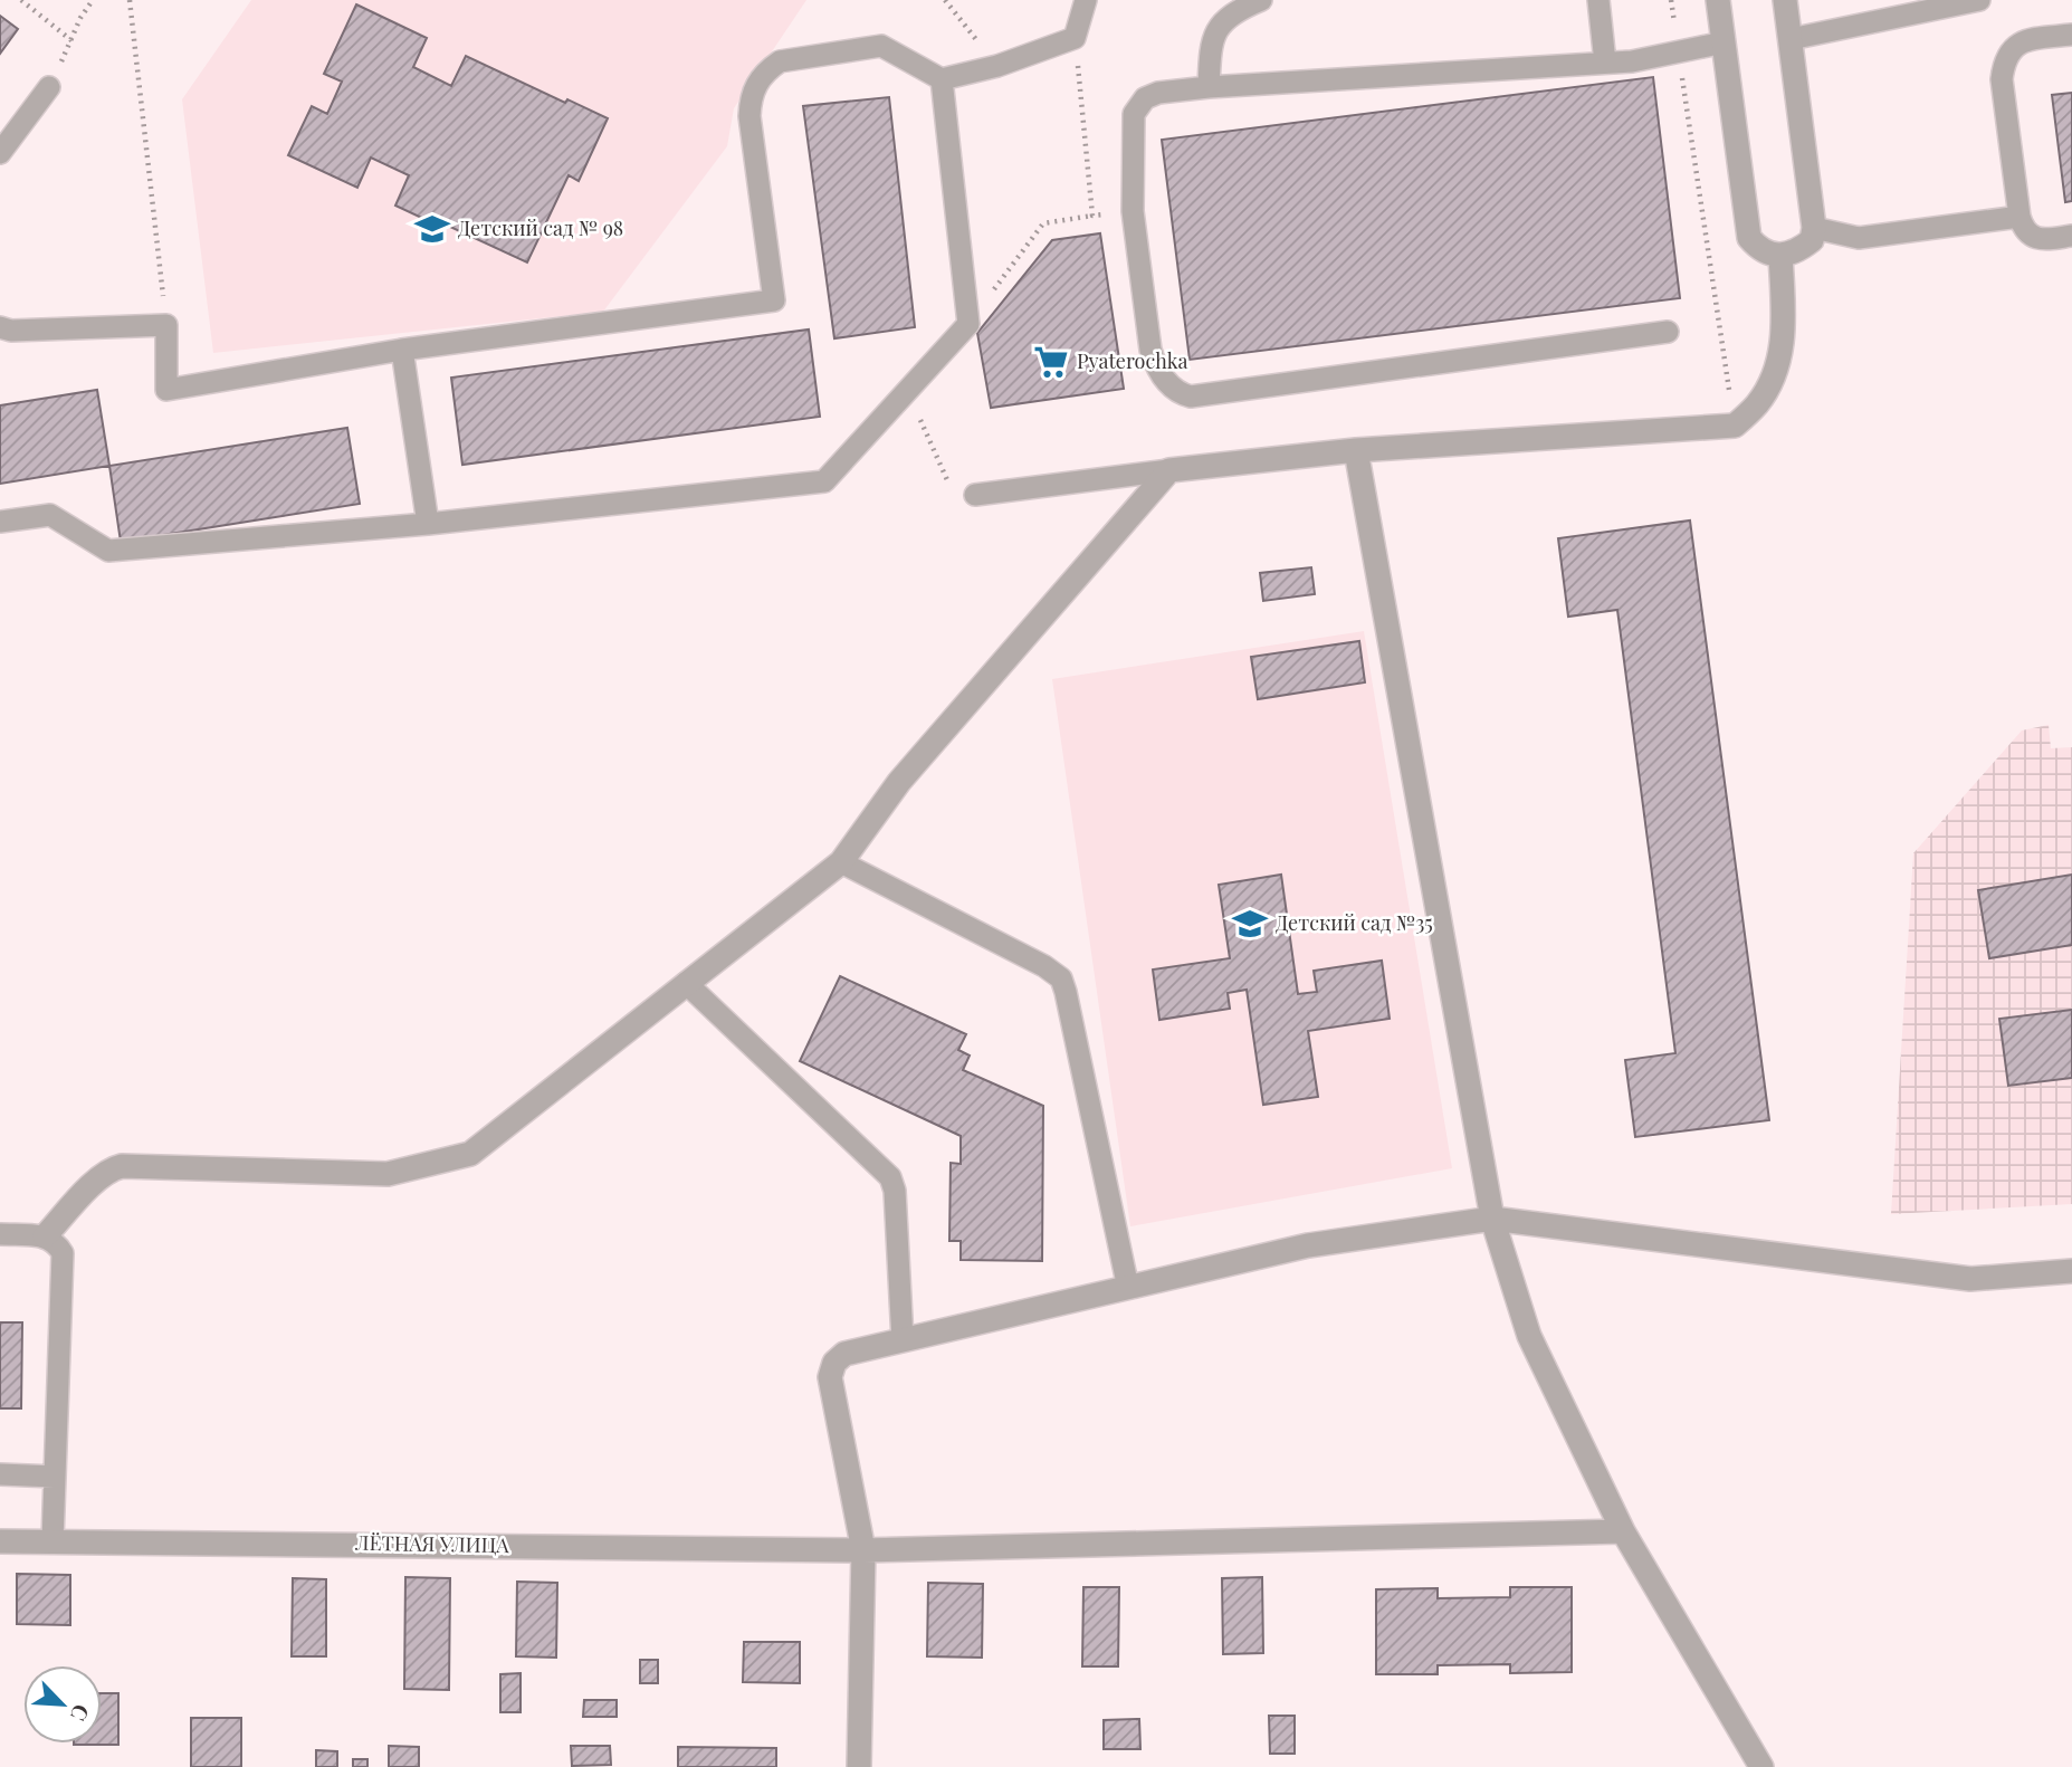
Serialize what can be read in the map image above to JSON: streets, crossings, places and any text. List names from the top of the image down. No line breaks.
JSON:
{"streets":{"street":["ЛЁТНАЯ УЛИЦА"]},"places":{"school or university":["Детский сад № 98","Детский сад №35"],"supermarket":["Pyaterochka"]},"north":"bottom right"}
